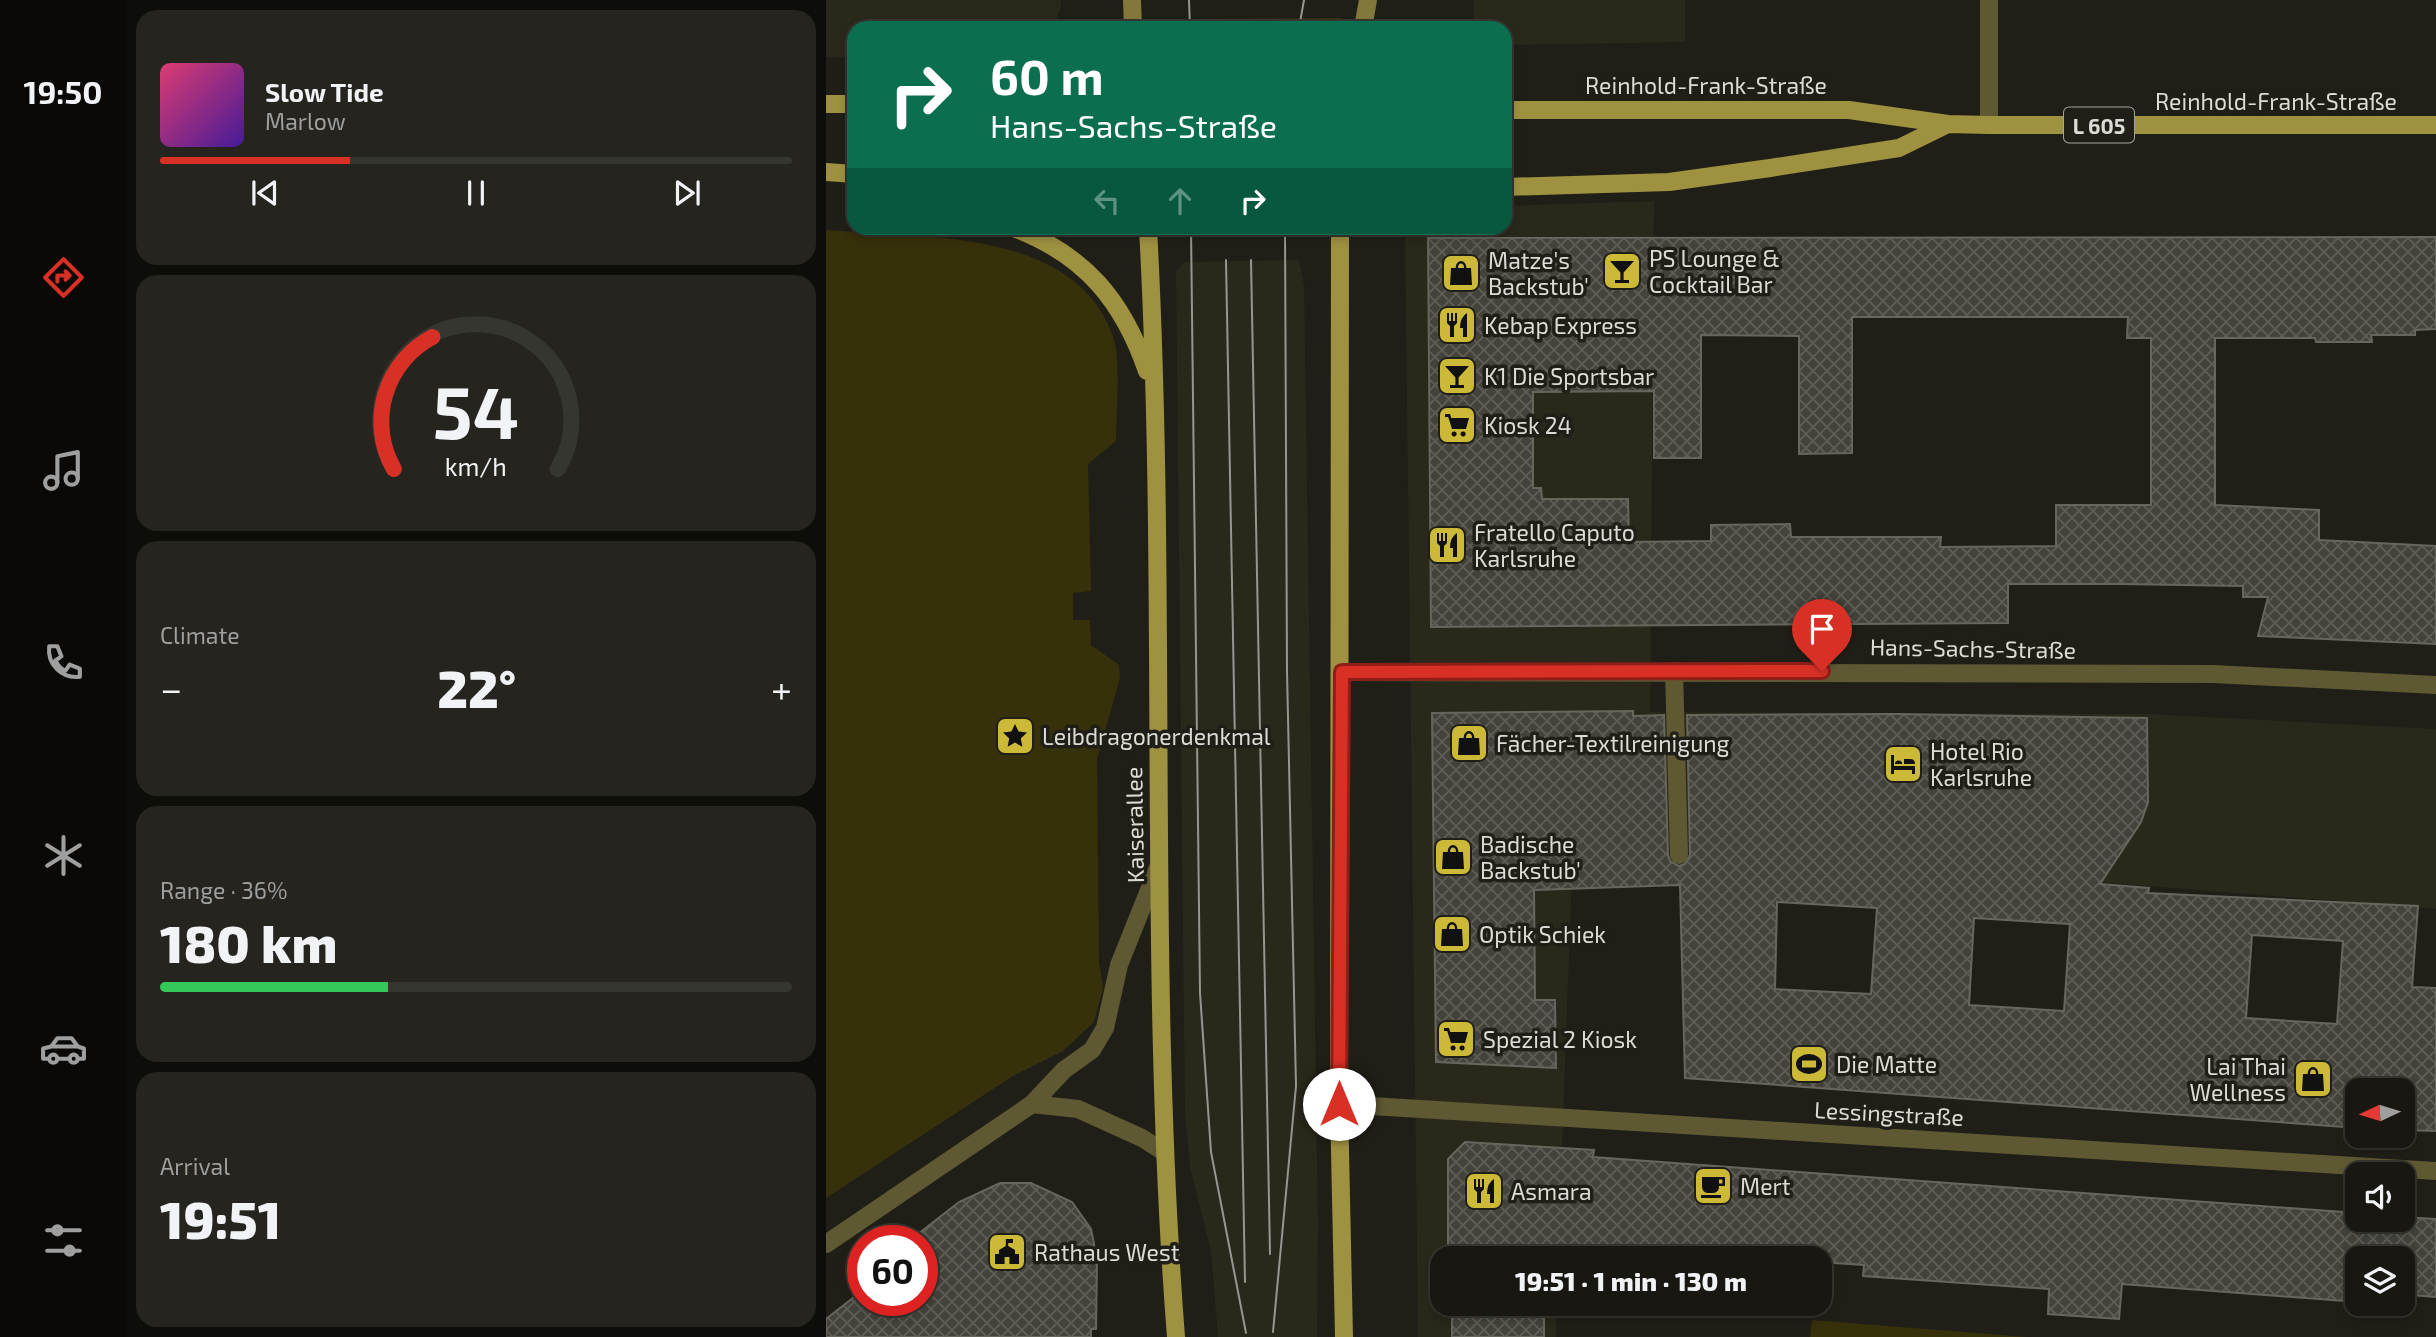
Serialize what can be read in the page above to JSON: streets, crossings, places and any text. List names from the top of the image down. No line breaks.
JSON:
{"streets":{"main road":["Reinhold-Frank-Straße","L 605","Kaiserallee"],"street":["Hans-Sachs-Straße","Lessingstraße"]},"places":{"bar":["PS Lounge & Cocktail Bar","K1 Die Sportsbar"],"shop":["Matze's Backstub'","Fächer-Textilreinigung","Badische Backstub'","Optik Schiek","Lai Thai Wellness"],"restaurant":["Kebap Express","Fratello Caputo Karlsruhe","Asmara"],"supermarket":["Kiosk 24","Spezial 2 Kiosk"],"place":["Leibdragonerdenkmal"],"hotel":["Hotel Rio Karlsruhe"],"sports":["Die Matte"],"cafe":["Mert"],"public building":["Rathaus West"]},"north":"left","page":{"tabs":"19:50","turn":["60 m","Hans-Sachs-Straße"],"song":["Slow Tide","Marlow"],"tile":["Climate",["Range · 36%","180 km"],["Arrival","19:51"]],"heat":["−","22°","+"],"limit":"60","trip":"19:51 · 1 min · 130 m","gauge":["54","km/h"]}}
